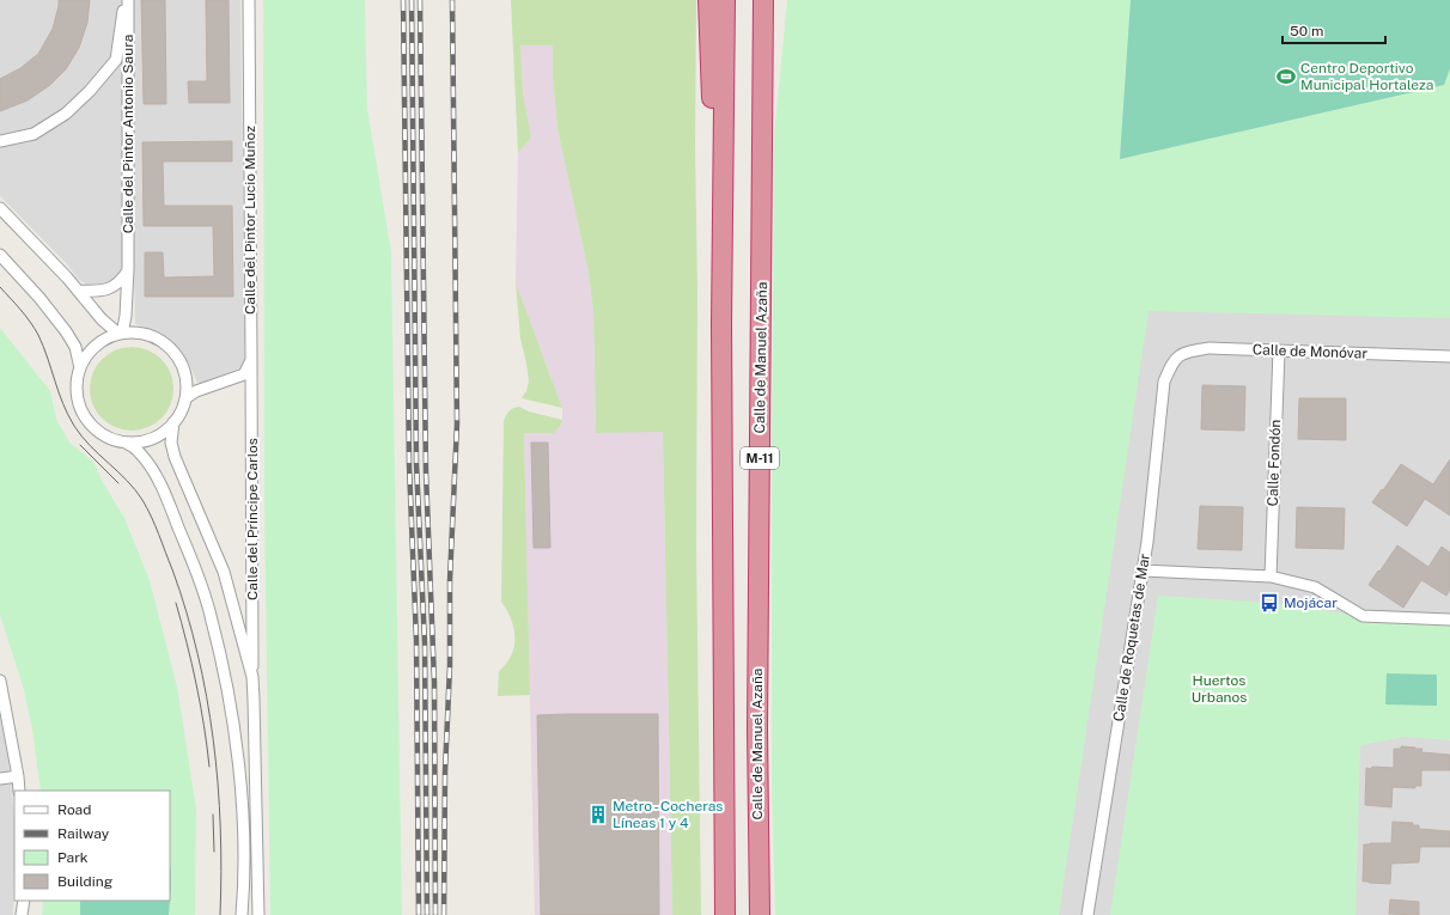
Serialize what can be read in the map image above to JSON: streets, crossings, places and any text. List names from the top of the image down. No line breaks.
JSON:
{"streets":{"highway":["Calle de Manuel Azaña","M-11"],"street":["Calle del Pintor Antonio Saura","Calle del Pintor Lucio Muñoz","Calle de Monóvar","Calle Fondón","Calle del Príncipe Carlos","Calle de Roquetas de Mar"]},"crossings":[["Calle del Pintor Antonio Saura","Calle del Príncipe Carlos"],["Calle del Pintor Lucio Muñoz","Calle del Príncipe Carlos"],["Calle de Monóvar","Calle Fondón"],["Calle de Monóvar","Calle de Roquetas de Mar"]],"parks":["Huertos Urbanos"],"places":{"sports":["Centro Deportivo Municipal Hortaleza"],"bus stop":["Mojácar"],"building":["Metro - Cocheras Líneas 1 y 4"]},"legend":["Road","Railway","Park","Building"],"scale_bar":"50 m"}
